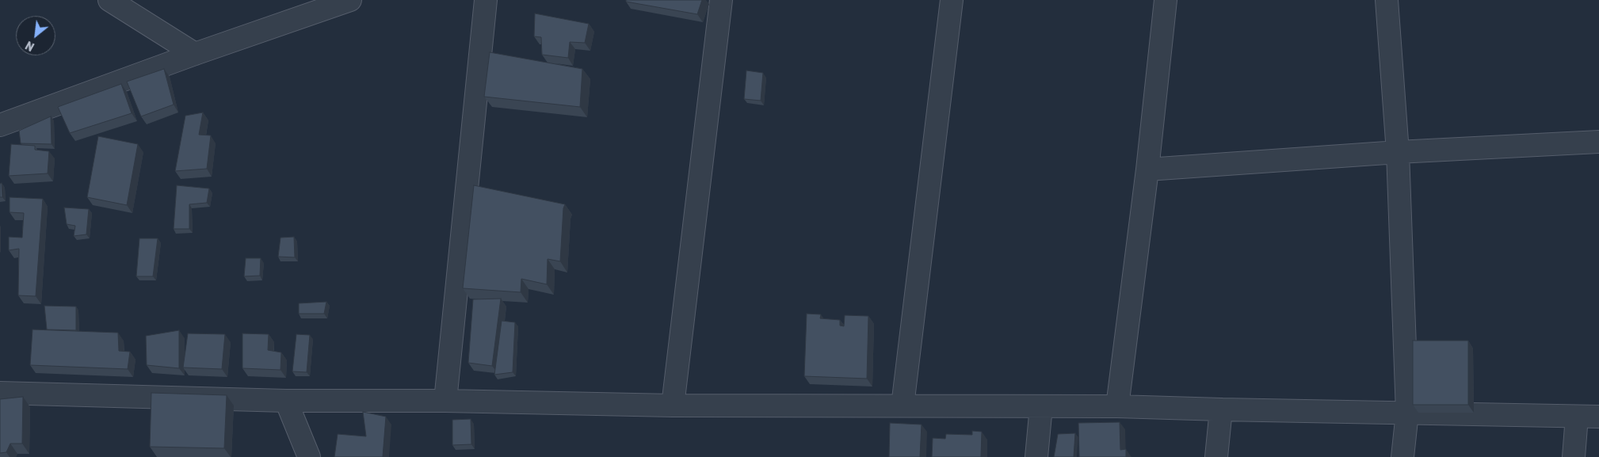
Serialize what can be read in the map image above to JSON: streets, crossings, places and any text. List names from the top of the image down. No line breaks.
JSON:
{"north":"bottom left"}
